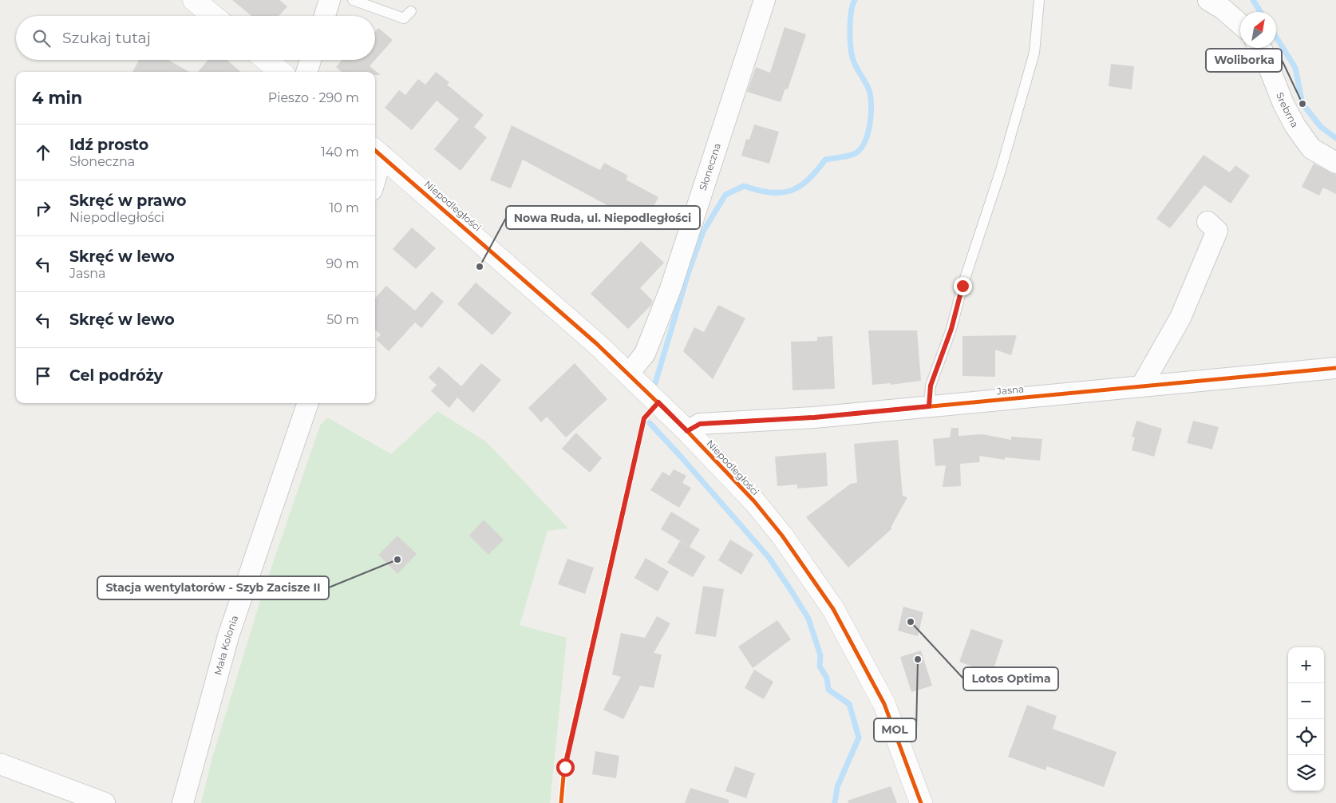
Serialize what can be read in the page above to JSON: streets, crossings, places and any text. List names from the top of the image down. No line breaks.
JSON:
{"streets":{"street":["Srebrna","Słoneczna","Niepodległości","Jasna","Mała Kolonia"]},"crossings":[["Słoneczna","Niepodległości"],["Niepodległości","Jasna"]],"places":["Woliborka","Nowa Ruda, ul. Niepodległości","Stacja wentylatorów - Szyb Zacisze II","Lotos Optima","MOL"],"north":"top right","page":{"search":"Szukaj tutaj","heading":["4 min","Pieszo · 290 m"],"list":[["Idź prosto","Słoneczna","140 m"],["Skręć w prawo","Niepodległości","10 m"],["Skręć w lewo","Jasna","90 m"],["Skręć w lewo","50 m"],"Cel podróży"],"map_buttons":["+","−"]}}
